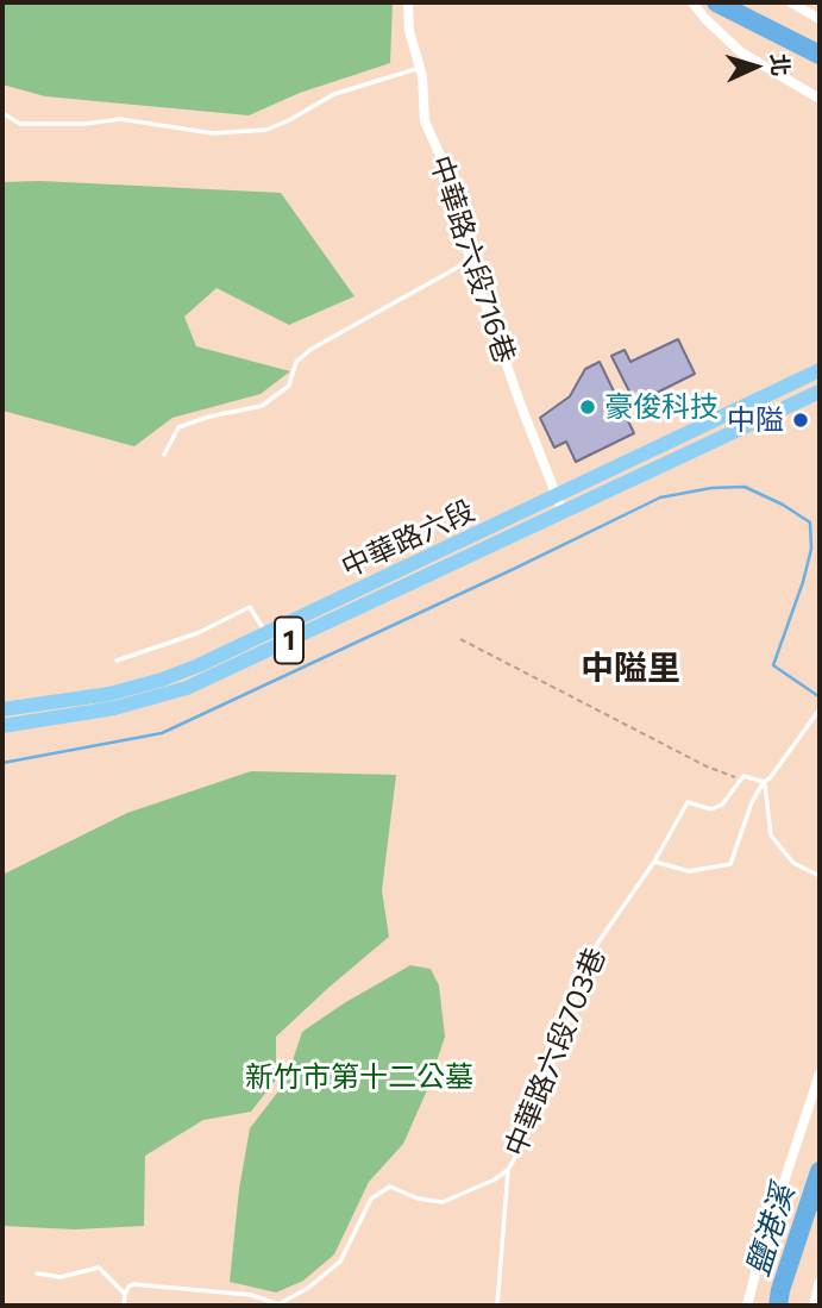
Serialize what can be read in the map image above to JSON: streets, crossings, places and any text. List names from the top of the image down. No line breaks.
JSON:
{"streets":{"main road":["中華路六段","1"],"street":["中華路六段716巷"],"lane":["中華路六段703巷"]},"crossings":[["中華路六段716巷","中華路六段"]],"districts":["中隘里"],"water":["鹽港溪"],"parks":["新竹市第十二公墓"],"places":["豪俊科技","中隘"],"north":"right"}
